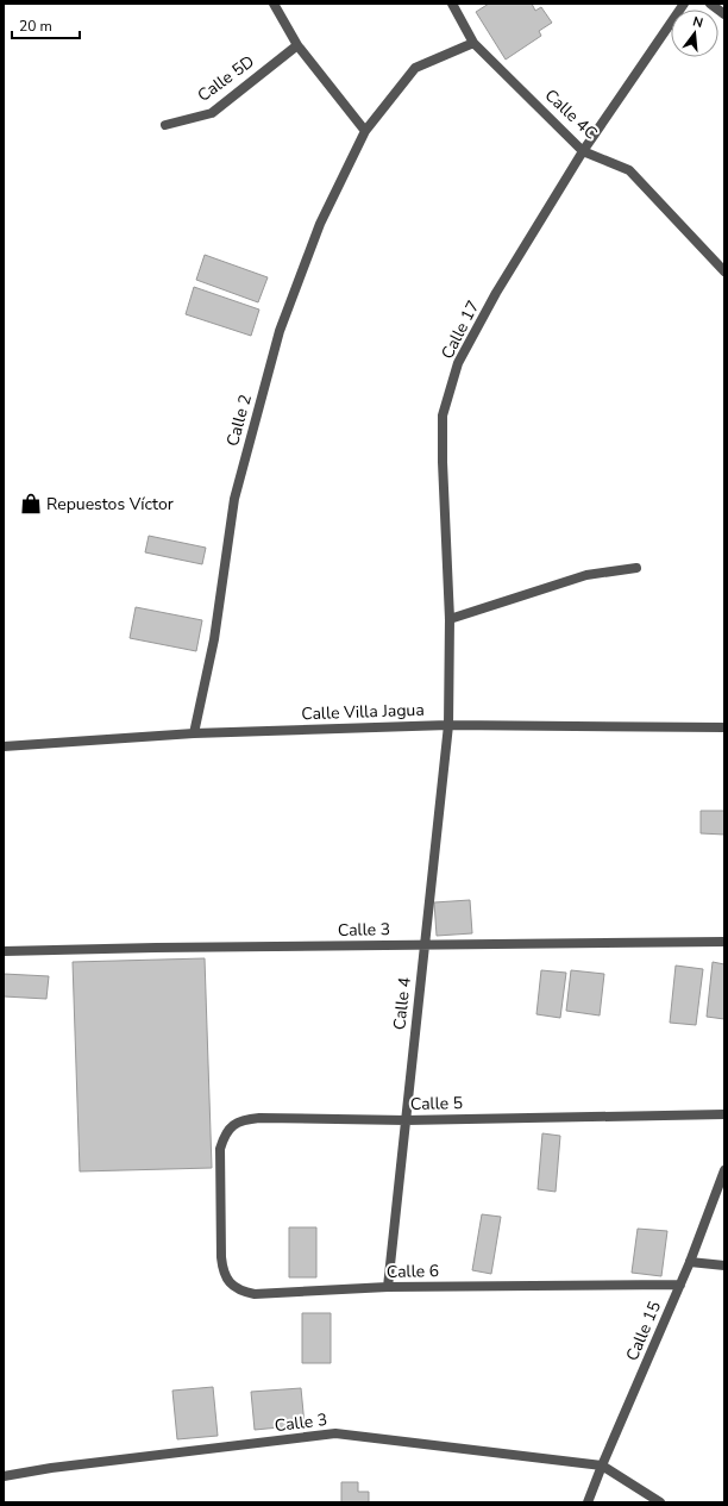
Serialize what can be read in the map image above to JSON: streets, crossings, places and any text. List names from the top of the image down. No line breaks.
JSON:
{"streets":{"street":["Calle 5D","Calle 4C","Calle 17","Calle 2","Calle Villa Jagua","Calle 3","Calle 4","Calle 5","Calle 6","Calle 15"]},"crossings":[["Calle 4C","Calle 17"],["Calle 4C","Calle 2"],["Calle 17","Calle Villa Jagua"],["Calle 17","Calle 4"],["Calle 2","Calle Villa Jagua"],["Calle Villa Jagua","Calle 4"],["Calle 3","Calle 4"],["Calle 3","Calle 15"],["Calle 4","Calle 5"],["Calle 4","Calle 6"],["Calle 5","Calle 6"],["Calle 6","Calle 15"]],"places":{"shop":["Repuestos Víctor"]},"scale_bar":"20 m","north":"top"}
